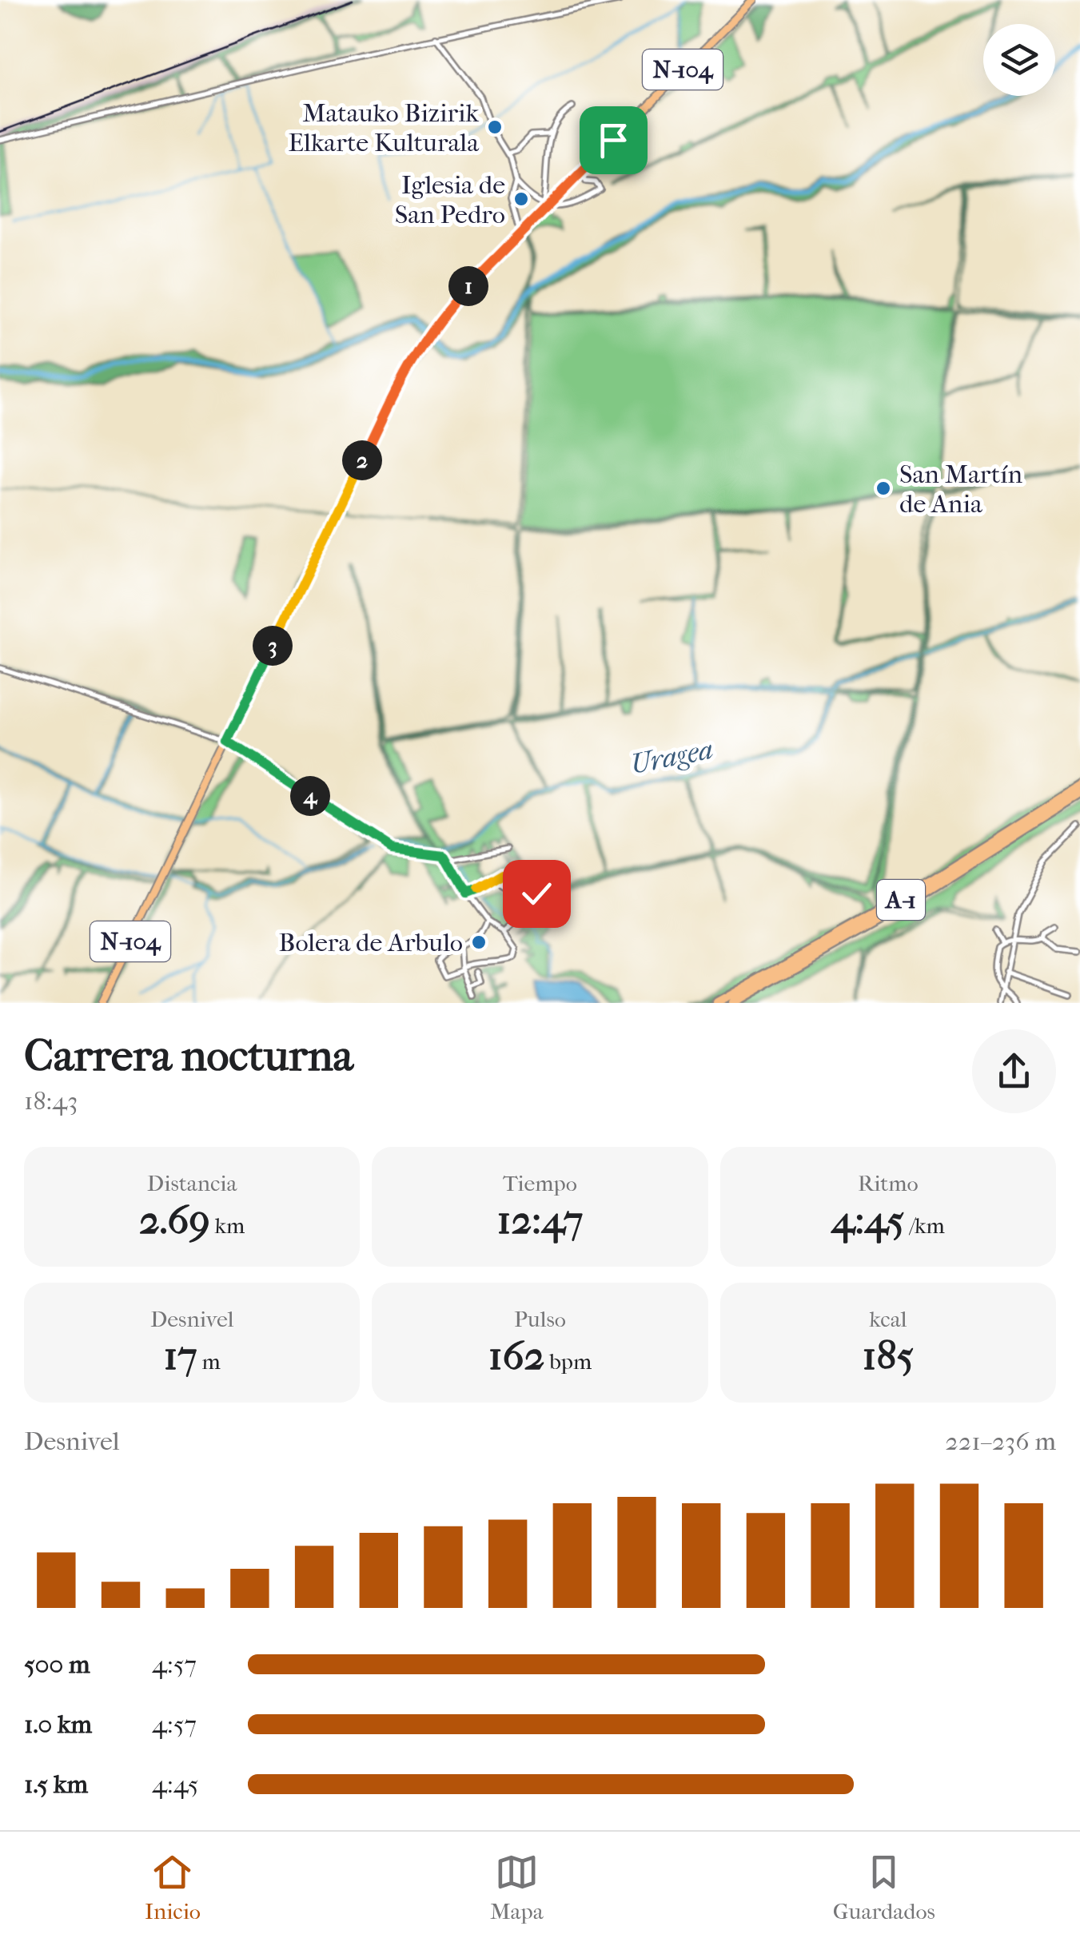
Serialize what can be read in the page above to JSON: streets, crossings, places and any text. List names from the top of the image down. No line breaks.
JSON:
{"streets":{"highway":["A-1"],"main road":["N-104"]},"water":["Uragea"],"places":["Matauko Bizirik Elkarte Kulturala","Iglesia de San Pedro","San Martín de Ania","Bolera de Arbulo"],"page":{"pins":["1","2","3","4"],"heading":["Carrera nocturna","18:43"],"stats":[["Distancia","2.69 km"],["Tiempo","12:47"],["Ritmo","4:45 /km"],["Desnivel","17 m"],["Pulso","162 bpm"],["kcal","185"]],"chart":["Desnivel","221–236 m"],"list":[{"name":"500 m","note":"4:57"},{"name":"1.0 km","note":"4:57"},{"name":"1.5 km","note":"4:45"}],"tabs":["Inicio","Mapa","Guardados"]}}
